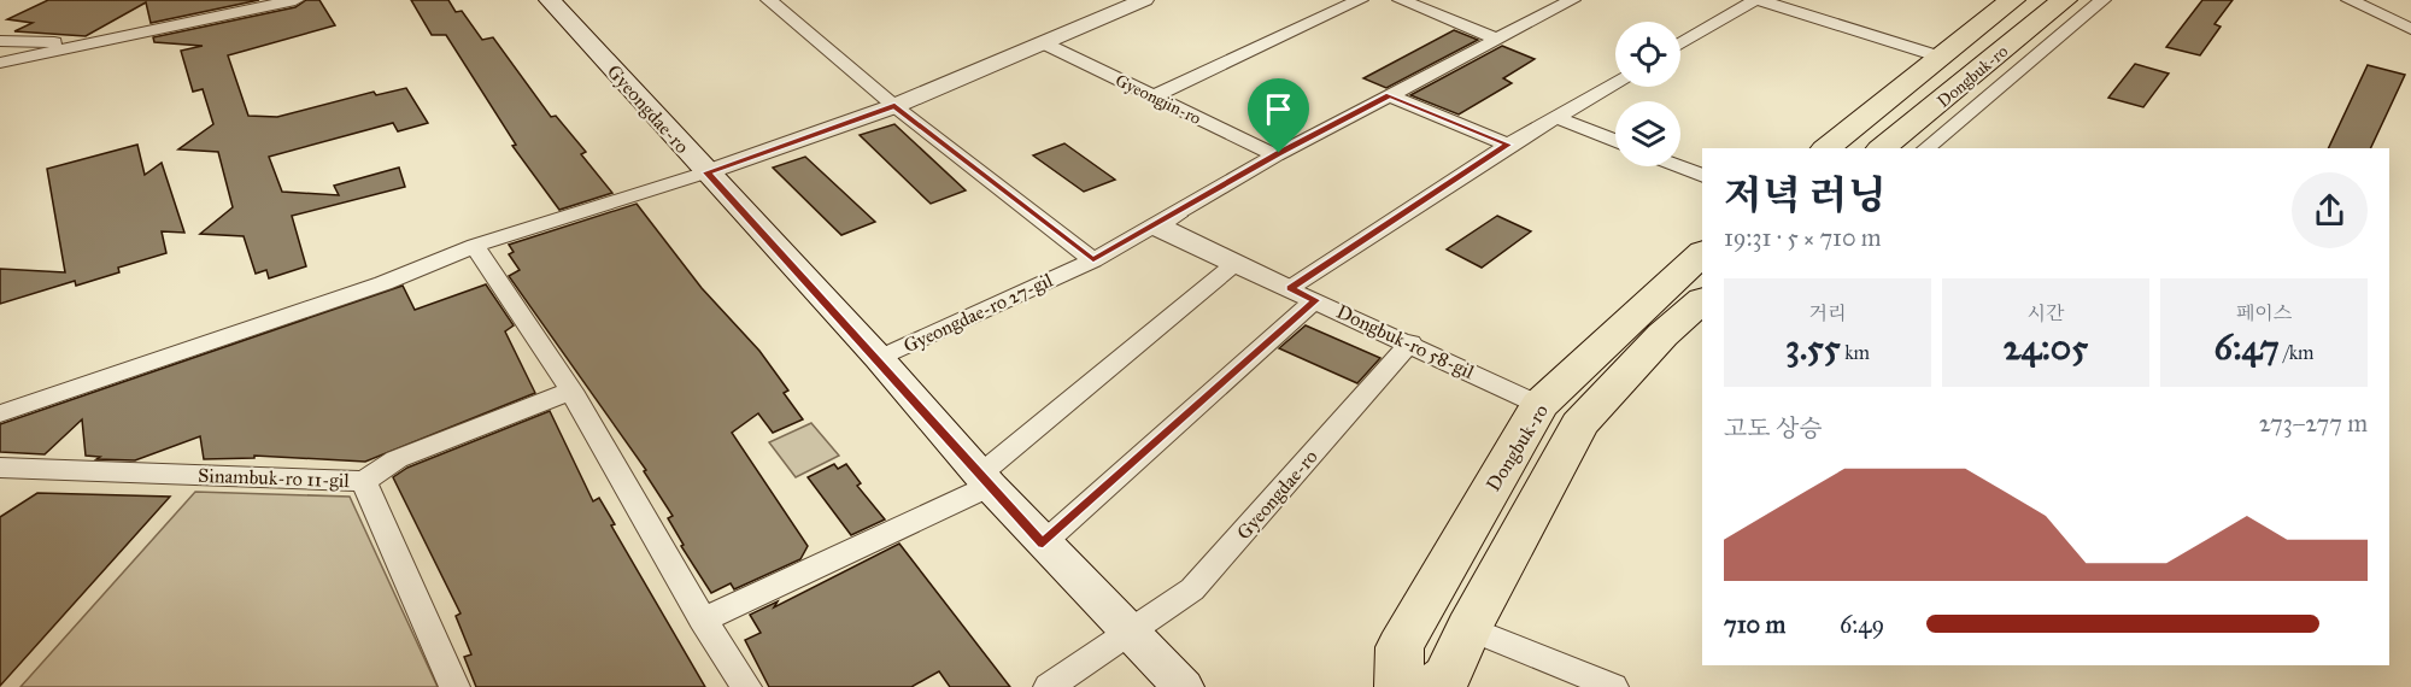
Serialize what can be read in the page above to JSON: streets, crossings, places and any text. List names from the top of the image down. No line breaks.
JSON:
{"streets":{"main road":["Dongbuk-ro","Gyeongdae-ro"],"street":["Gyeongjin-ro","Gyeongdae-ro 27-gil","Dongbuk-ro 58-gil","Sinambuk-ro 11-gil"]},"crossings":[["Dongbuk-ro","Dongbuk-ro 58-gil"],["Gyeongjin-ro","Gyeongdae-ro 27-gil"],["Gyeongdae-ro","Gyeongdae-ro 27-gil"],["Gyeongdae-ro","Dongbuk-ro 58-gil"],["Gyeongdae-ro 27-gil","Dongbuk-ro 58-gil"]],"page":{"heading":["저녁 러닝","19:31 · 5 × 710 m"],"stats":[["거리","3.55 km"],["시간","24:05"],["페이스","6:47 /km"]],"chart":["고도 상승","273–277 m"],"list":[{"name":"710 m","note":"6:49"}]}}
